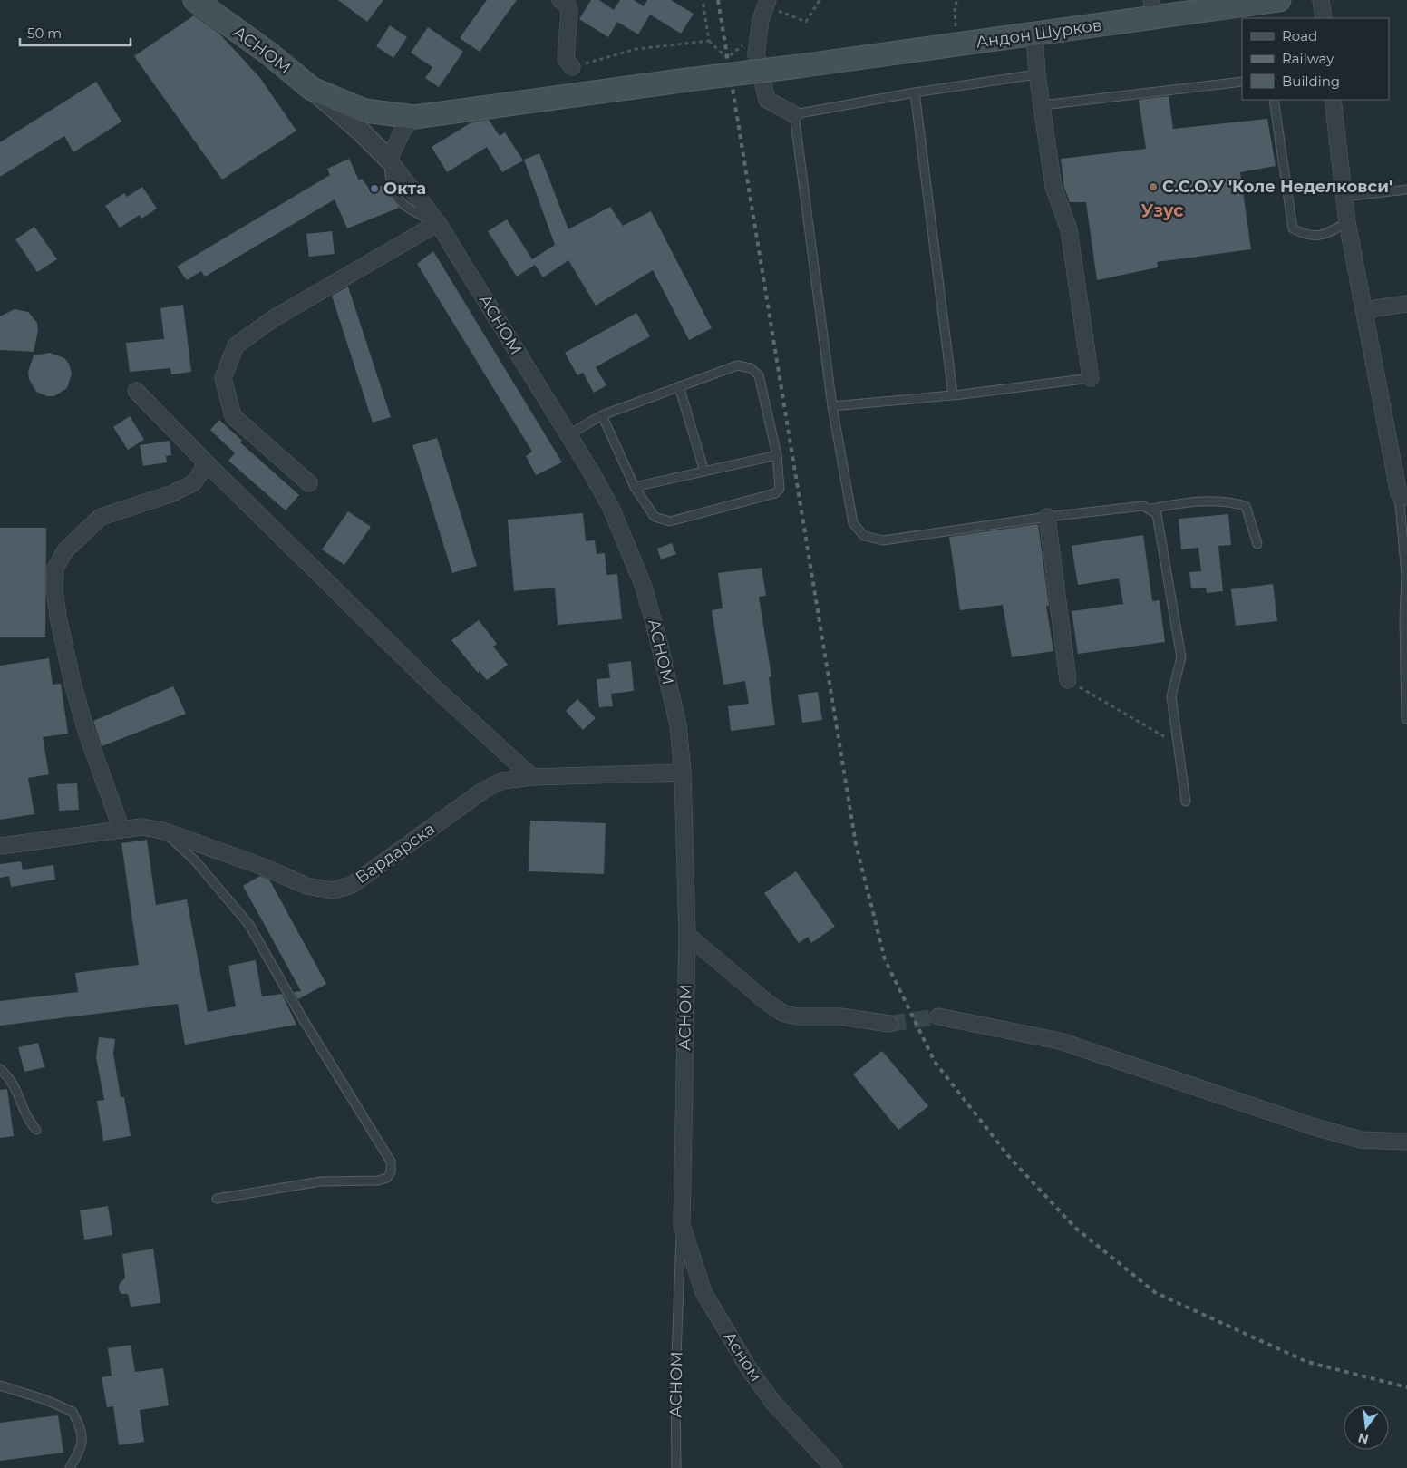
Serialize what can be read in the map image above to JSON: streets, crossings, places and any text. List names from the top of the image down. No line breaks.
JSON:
{"streets":{"main road":["Андон Шурков","АСНОМ"],"street":["Вардарска","Асном"]},"crossings":[["Андон Шурков","АСНОМ"],["АСНОМ","Вардарска"],["АСНОМ","Асном"]],"districts":["Узус"],"places":["С.С.О.У 'Коле Неделковси'","Окта"],"legend":["Road","Railway","Building"],"scale_bar":"50 m","north":"bottom"}
